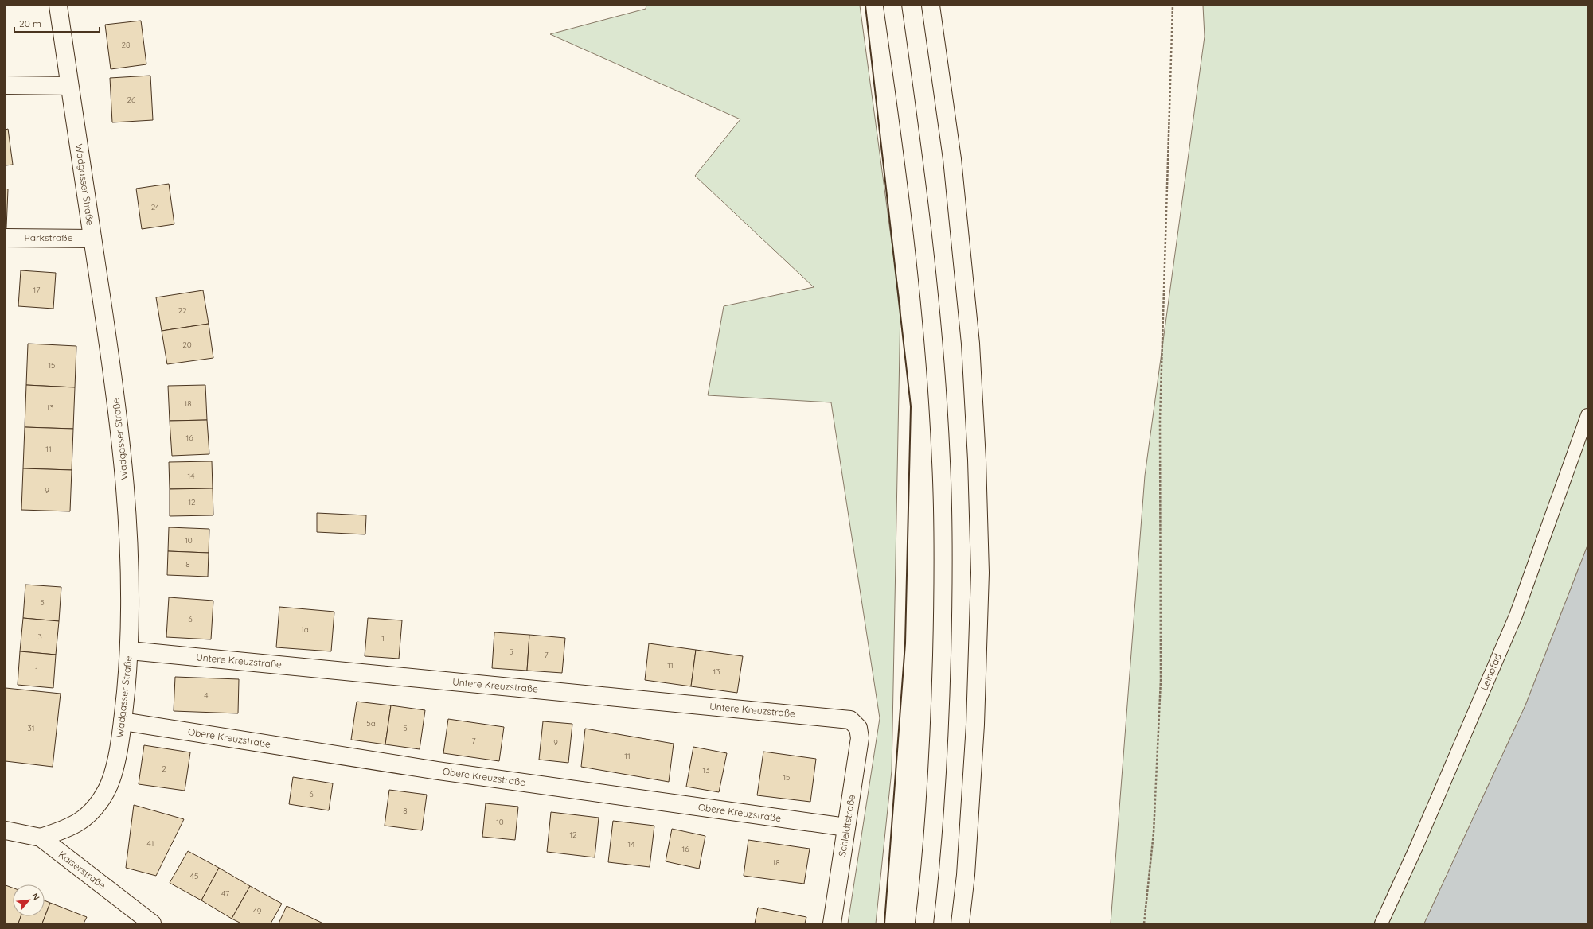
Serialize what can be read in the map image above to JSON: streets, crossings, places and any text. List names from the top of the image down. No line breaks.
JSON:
{"streets":{"main road":["Wadgasser Straße","Parkstraße","Untere Kreuzstraße","Obere Kreuzstraße","Schleidtstraße","Kaiserstraße"],"lane":["Leinpfad"]},"crossings":[["Wadgasser Straße","Parkstraße"],["Wadgasser Straße","Untere Kreuzstraße"],["Wadgasser Straße","Obere Kreuzstraße"],["Wadgasser Straße","Kaiserstraße"],["Untere Kreuzstraße","Schleidtstraße"],["Obere Kreuzstraße","Schleidtstraße"]],"house_numbers":["28","26","24","17","22","20","15","18","13","16","11","14","9","12","10","8","5","6","1a","3","1","5","7","11","1","13","4","5a","31","5","7","9","11","2","13","15","6","8","10","12","41","14","16","18","45","47","49"],"scale_bar":"20 m","north":"top right"}
